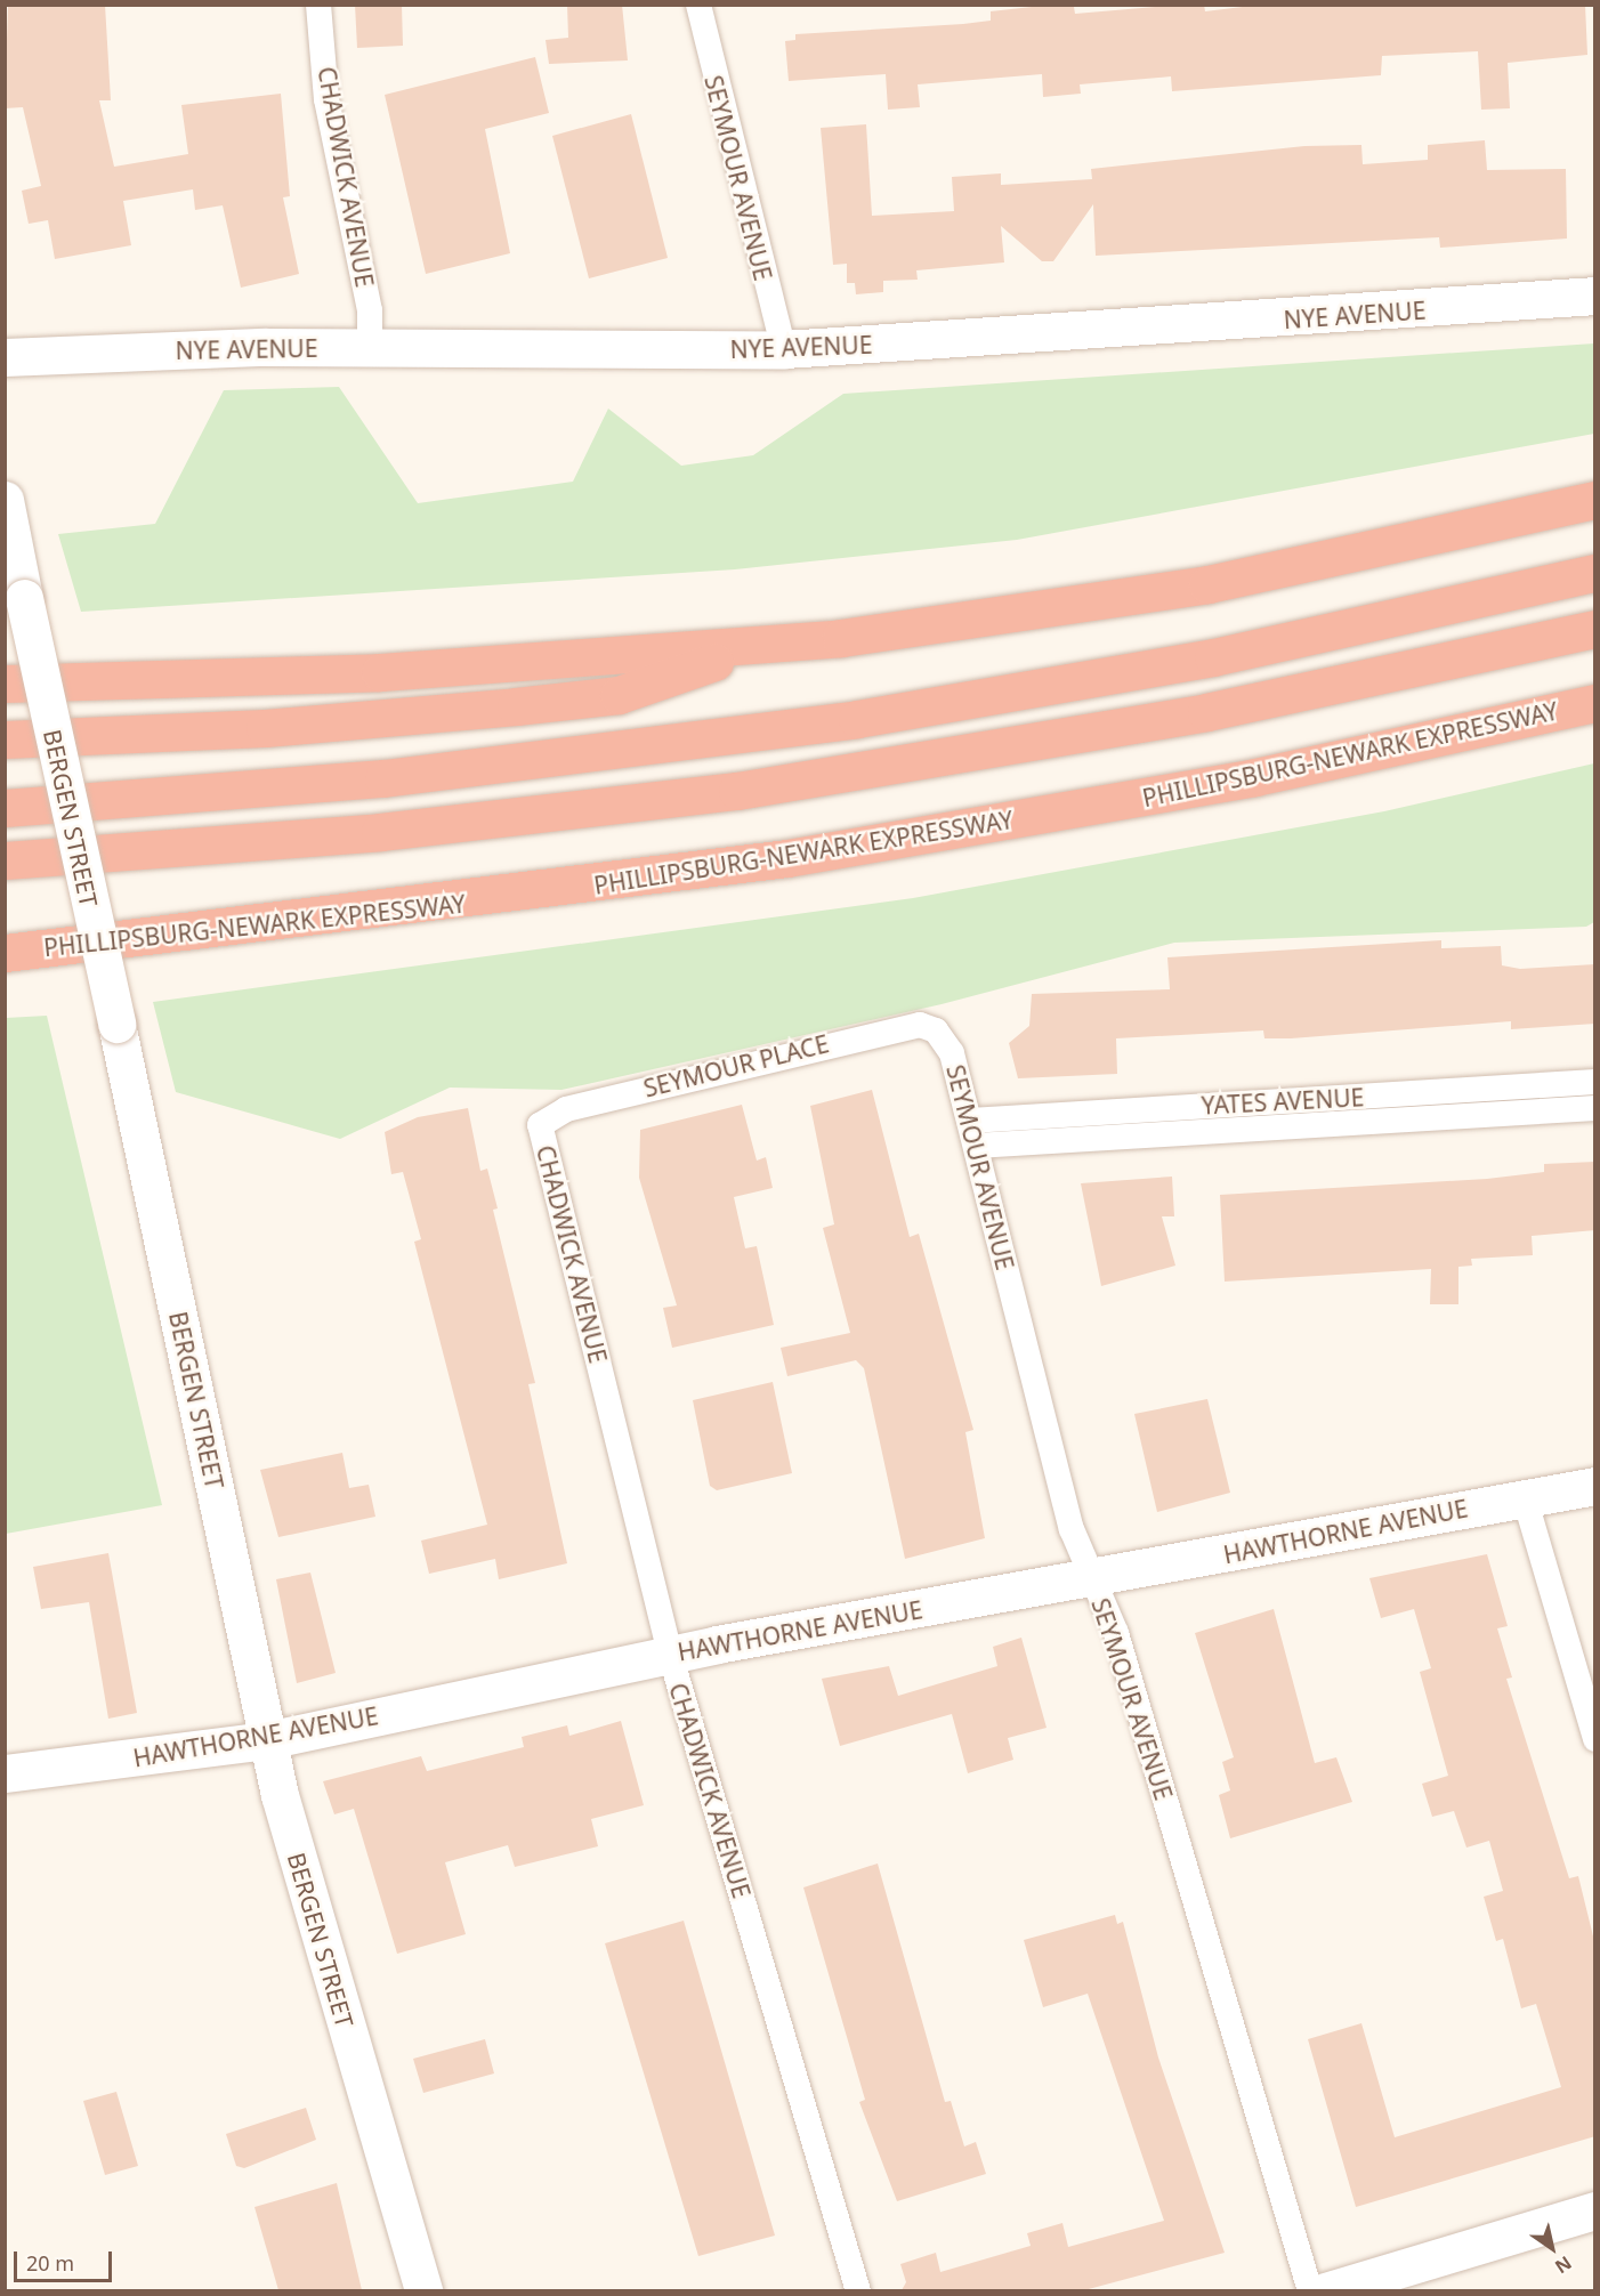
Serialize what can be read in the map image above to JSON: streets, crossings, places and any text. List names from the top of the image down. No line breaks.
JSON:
{"streets":{"highway":["PHILLIPSBURG-NEWARK EXPRESSWAY"],"street":["CHADWICK AVENUE","SEYMOUR AVENUE","NYE AVENUE","BERGEN STREET","SEYMOUR PLACE","YATES AVENUE","HAWTHORNE AVENUE"]},"crossings":[["CHADWICK AVENUE","NYE AVENUE"],["CHADWICK AVENUE","SEYMOUR PLACE"],["CHADWICK AVENUE","HAWTHORNE AVENUE"],["SEYMOUR AVENUE","NYE AVENUE"],["SEYMOUR AVENUE","SEYMOUR PLACE"],["SEYMOUR AVENUE","YATES AVENUE"],["SEYMOUR AVENUE","HAWTHORNE AVENUE"],["BERGEN STREET","HAWTHORNE AVENUE"]],"scale_bar":"20 m","north":"bottom right"}
